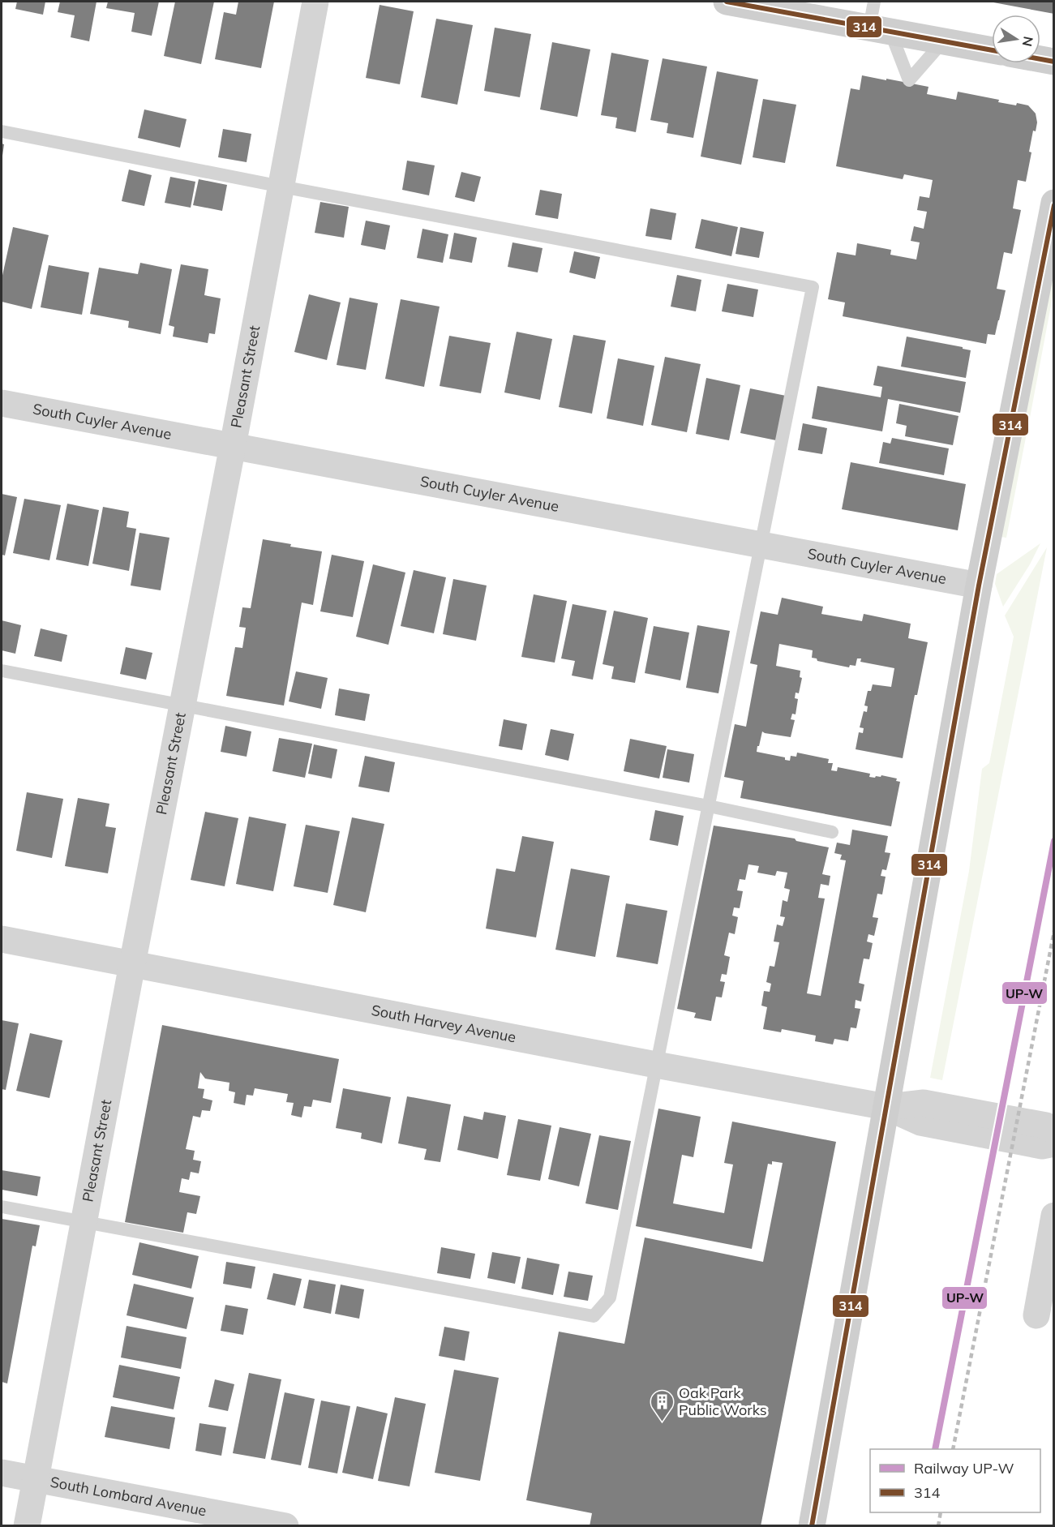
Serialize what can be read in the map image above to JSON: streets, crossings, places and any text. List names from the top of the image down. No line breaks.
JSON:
{"streets":{"street":["Pleasant Street","South Cuyler Avenue","South Harvey Avenue","South Lombard Avenue"]},"crossings":[["Pleasant Street","South Cuyler Avenue"],["Pleasant Street","South Harvey Avenue"],["Pleasant Street","South Lombard Avenue"]],"places":{"building":["Oak Park Public Works"]},"lines":["transit line 314","rail line UP-W"],"legend":["Railway UP-W","314"],"north":"right"}
